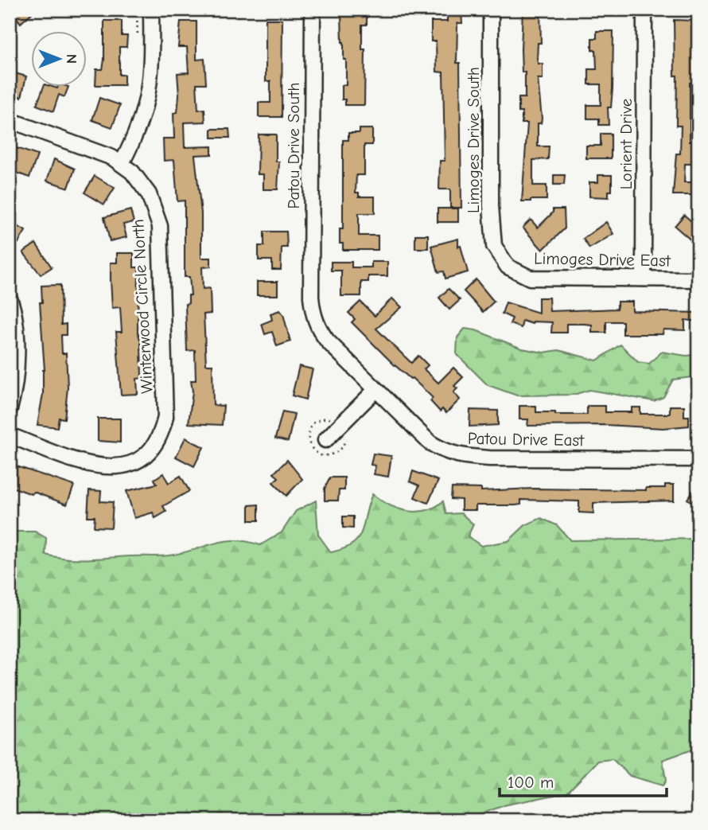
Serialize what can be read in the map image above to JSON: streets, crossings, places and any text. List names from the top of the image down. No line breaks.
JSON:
{"streets":{"street":["Limoges Drive South","Lorient Drive","Patou Drive South","Limoges Drive East","Winterwood Circle North","Patou Drive East"]},"crossings":[["Limoges Drive South","Limoges Drive East"],["Lorient Drive","Limoges Drive East"],["Patou Drive South","Patou Drive East"]],"scale_bar":"100 m","north":"right"}
